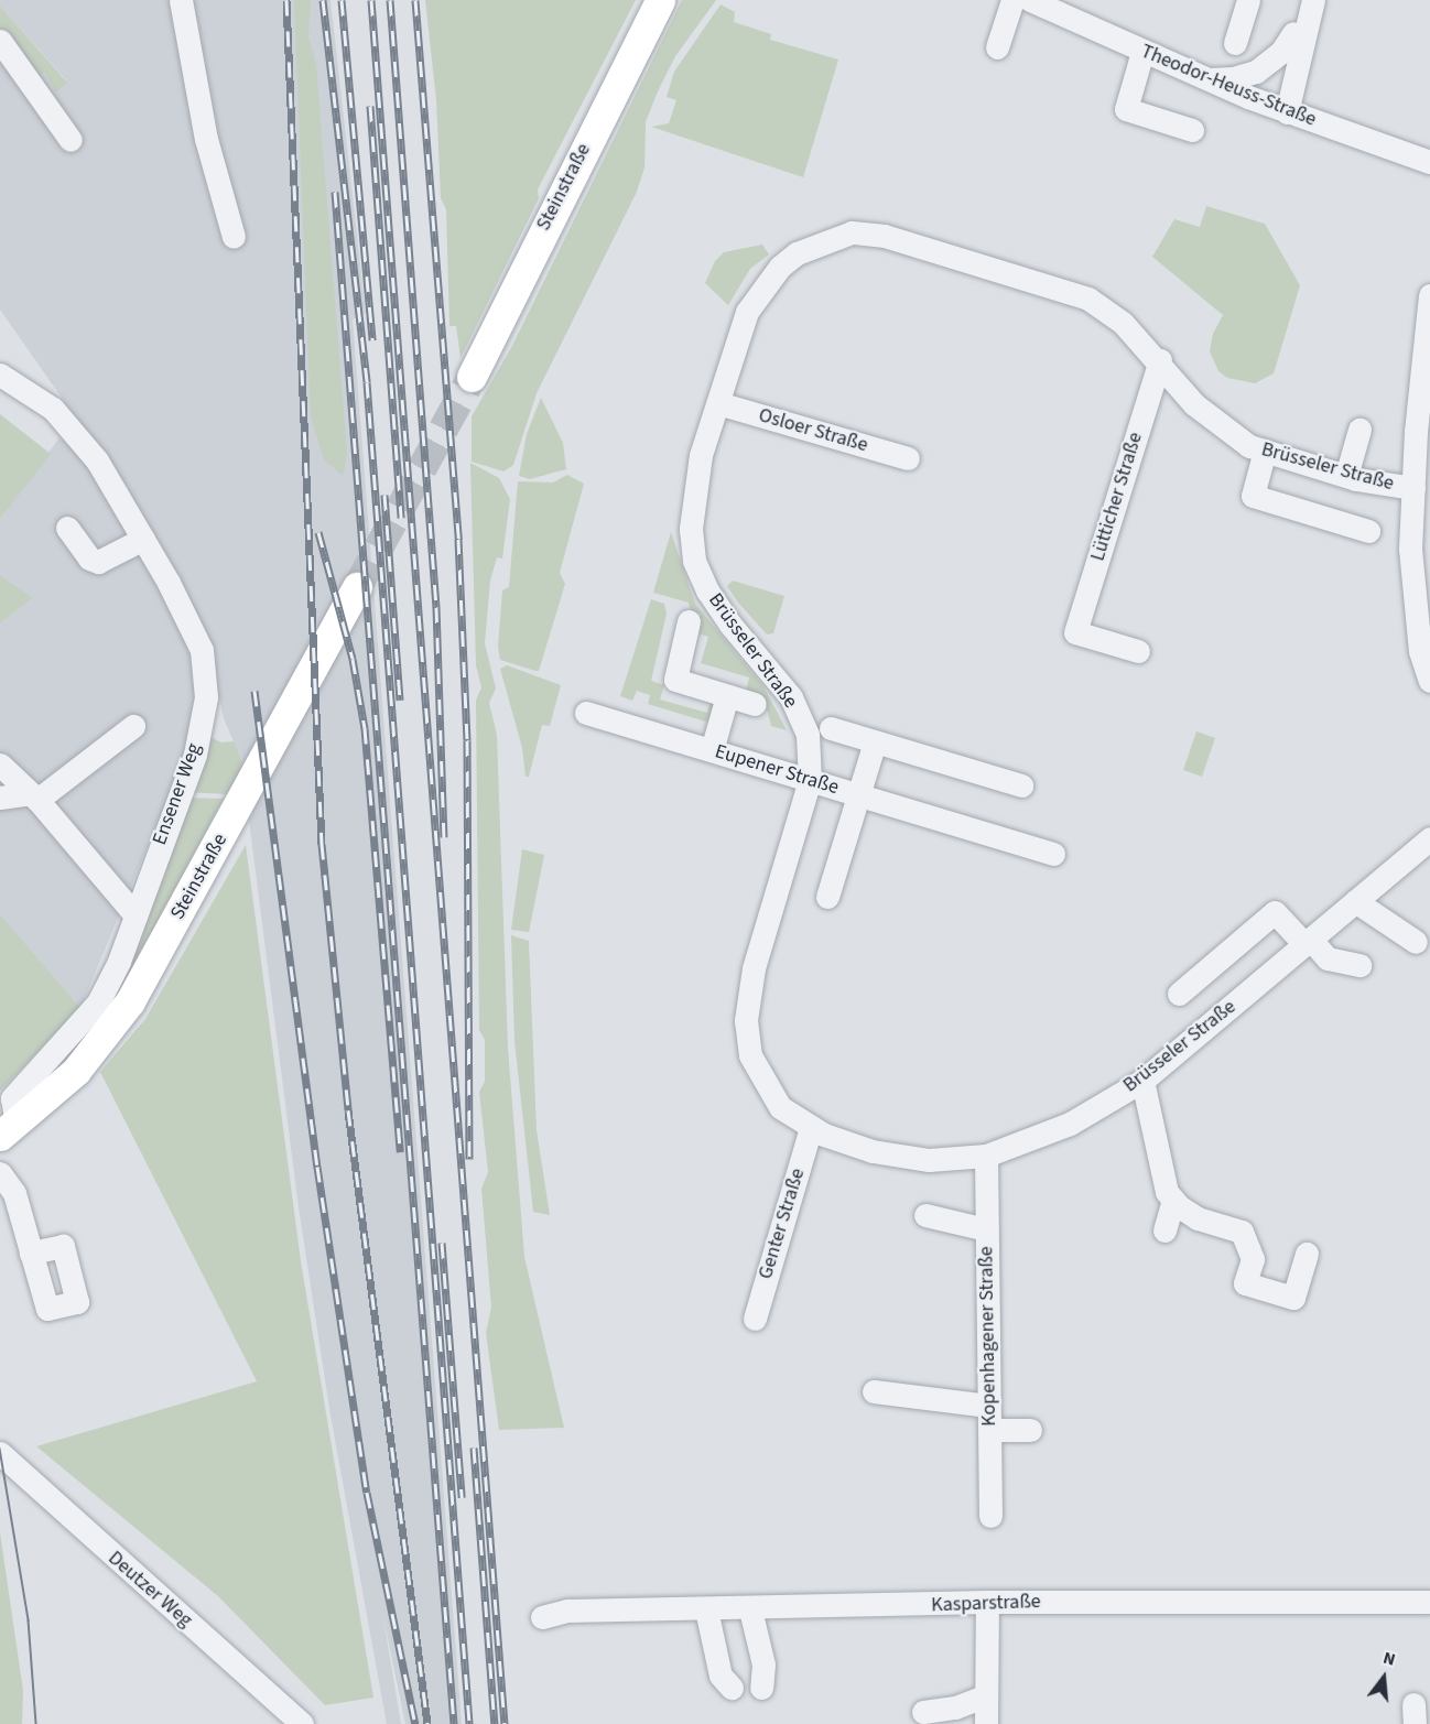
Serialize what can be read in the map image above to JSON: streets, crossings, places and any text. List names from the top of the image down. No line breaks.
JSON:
{"streets":{"main road":["Steinstraße"],"street":["Theodor-Heuss-Straße","Osloer Straße","Brüsseler Straße","Lütticher Straße","Eupener Straße","Ensener Weg","Genter Straße","Kopenhagener Straße","Deutzer Weg","Kasparstraße"]},"crossings":[["Steinstraße","Ensener Weg"],["Osloer Straße","Brüsseler Straße"],["Brüsseler Straße","Lütticher Straße"],["Brüsseler Straße","Eupener Straße"],["Brüsseler Straße","Genter Straße"],["Brüsseler Straße","Kopenhagener Straße"]],"north":"top"}
